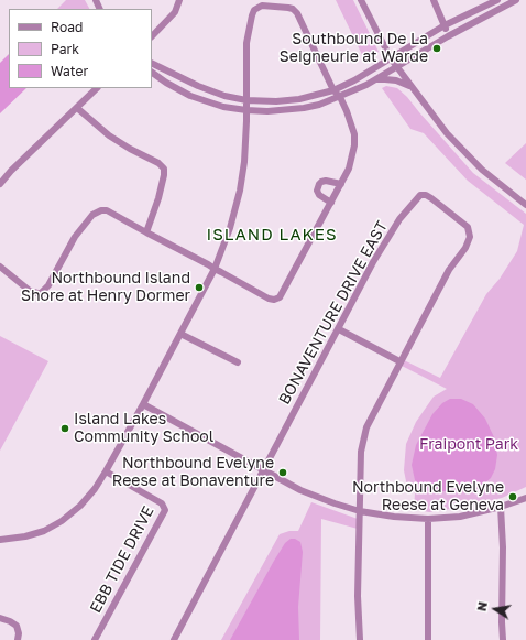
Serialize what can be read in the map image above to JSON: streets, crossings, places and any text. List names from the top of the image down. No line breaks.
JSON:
{"streets":{"street":["BONAVENTURE DRIVE EAST","EBB TIDE DRIVE"]},"districts":["ISLAND LAKES"],"parks":["Fraipont Park"],"places":["Southbound De La Seigneurie at Warde","Northbound Island Shore at Henry Dormer","Island Lakes Community School","Northbound Evelyne Reese at Bonaventure","Northbound Evelyne Reese at Geneva"],"legend":["Road","Park","Water"],"north":"left"}
